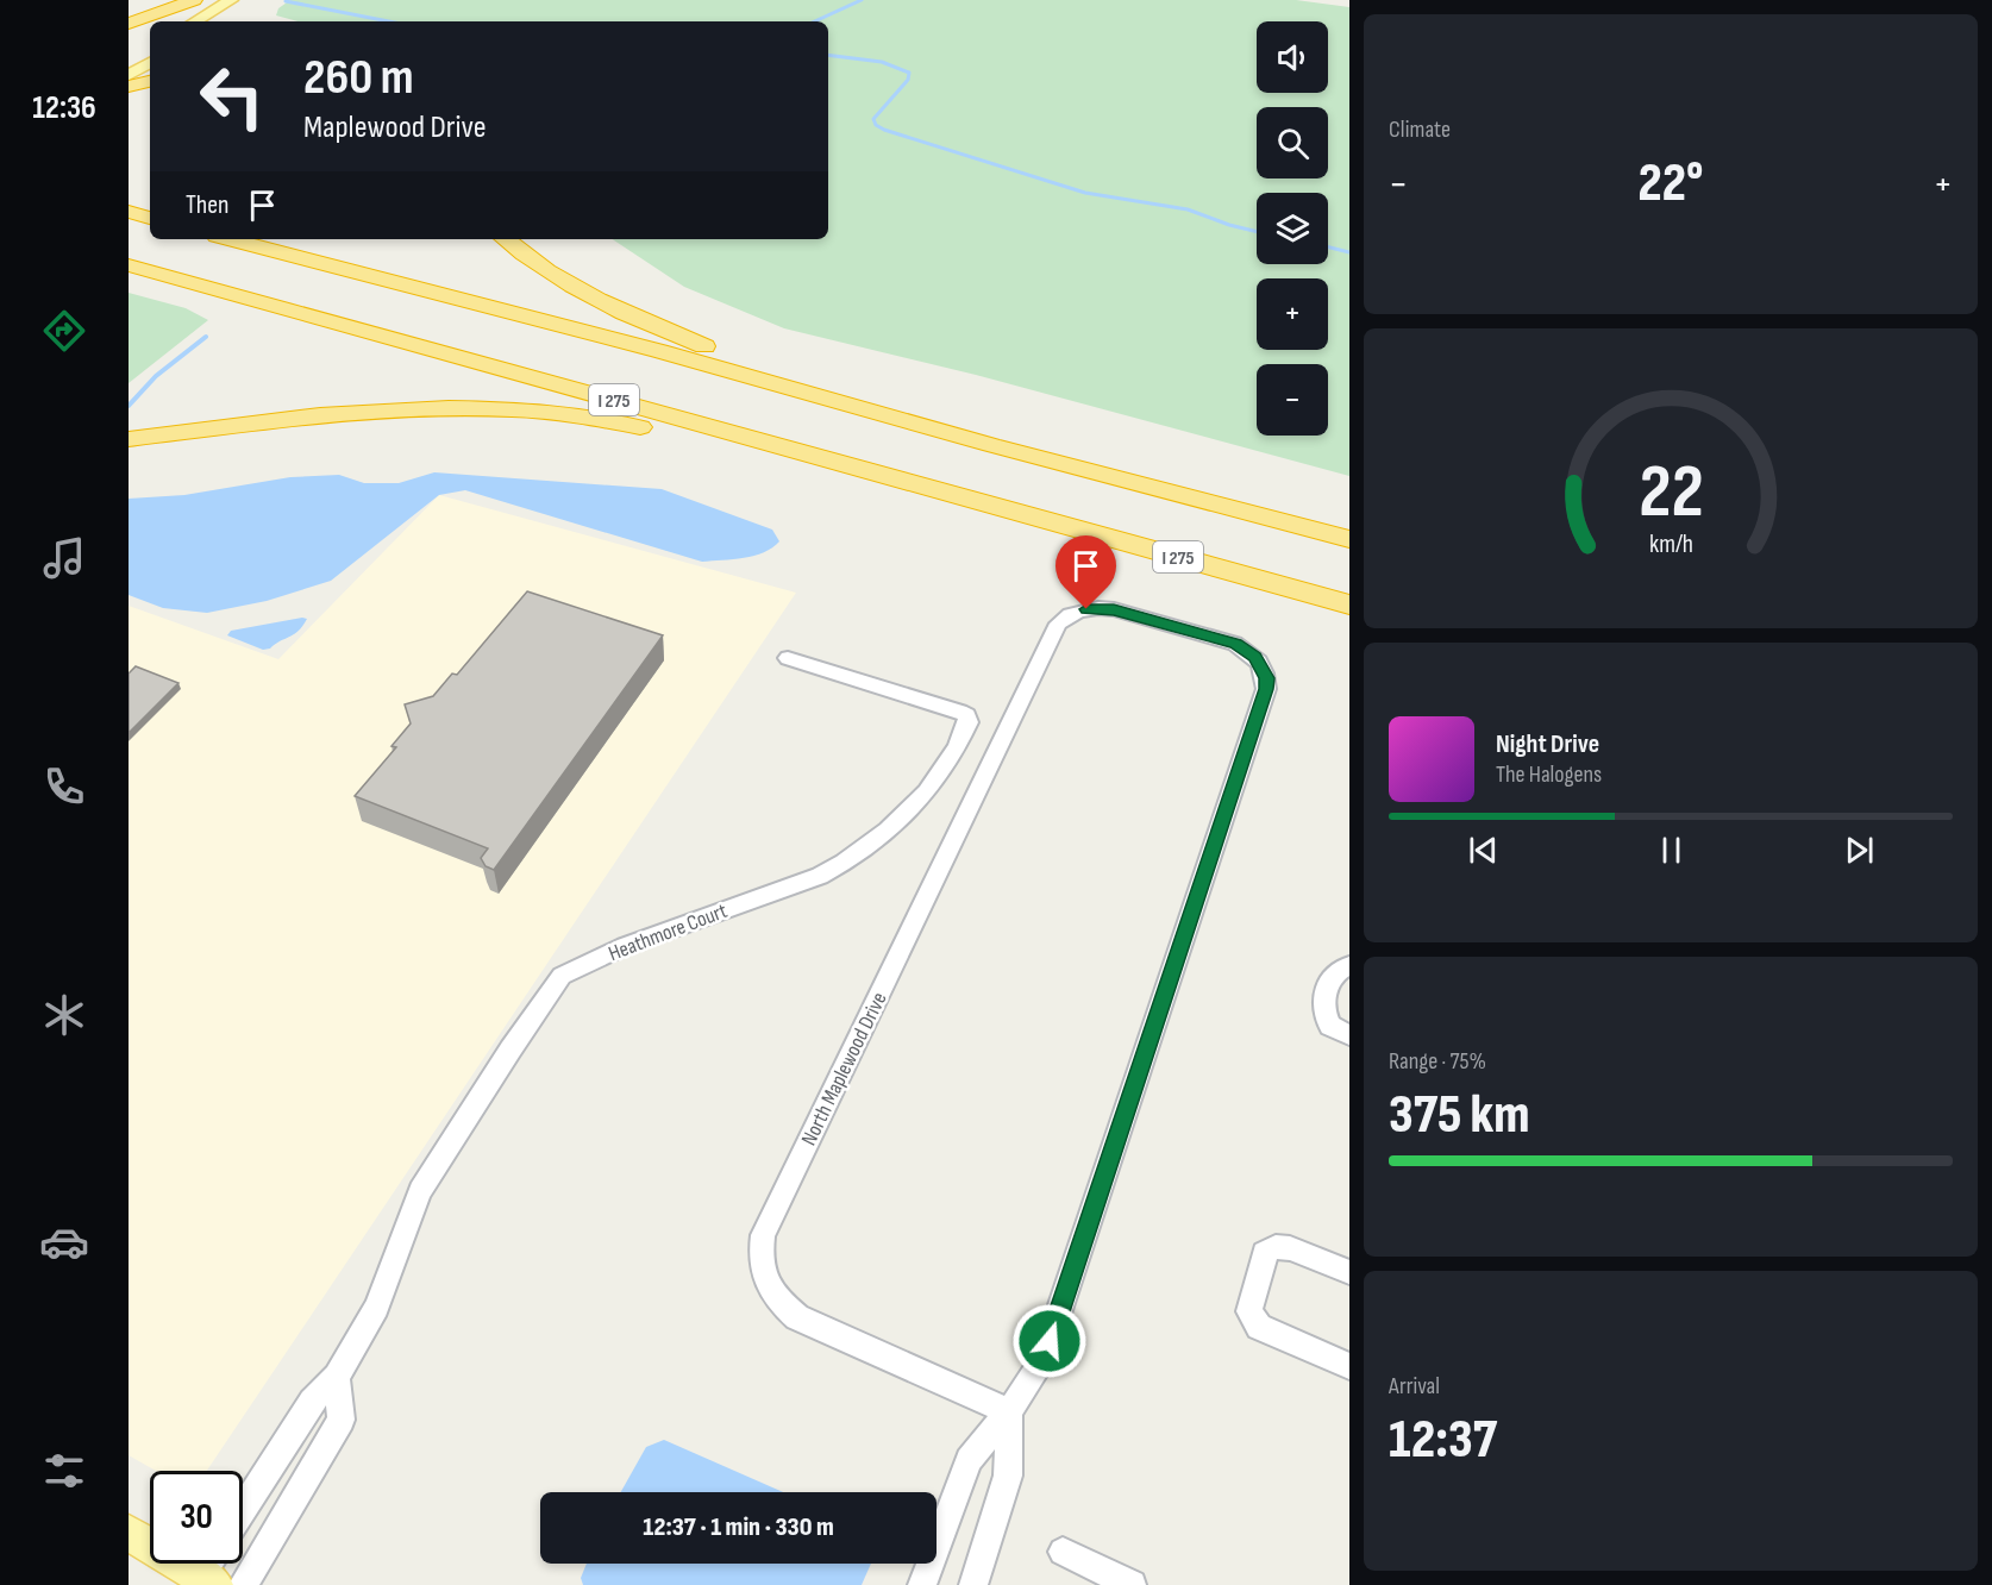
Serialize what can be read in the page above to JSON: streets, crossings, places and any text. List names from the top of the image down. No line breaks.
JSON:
{"streets":{"highway":["I 275"],"street":["Heathmore Court","North Maplewood Drive"]},"page":{"tabs":"12:36","tile":["Climate",["Range · 75%","375 km"],["Arrival","12:37"]],"map_buttons":["+","−"],"turn":["260 m","Maplewood Drive"],"heat":["−","22°","+"],"then":"Then","song":["Night Drive","The Halogens"],"limit":"30","trip":"12:37 · 1 min · 330 m","gauge":["22","km/h"]}}
